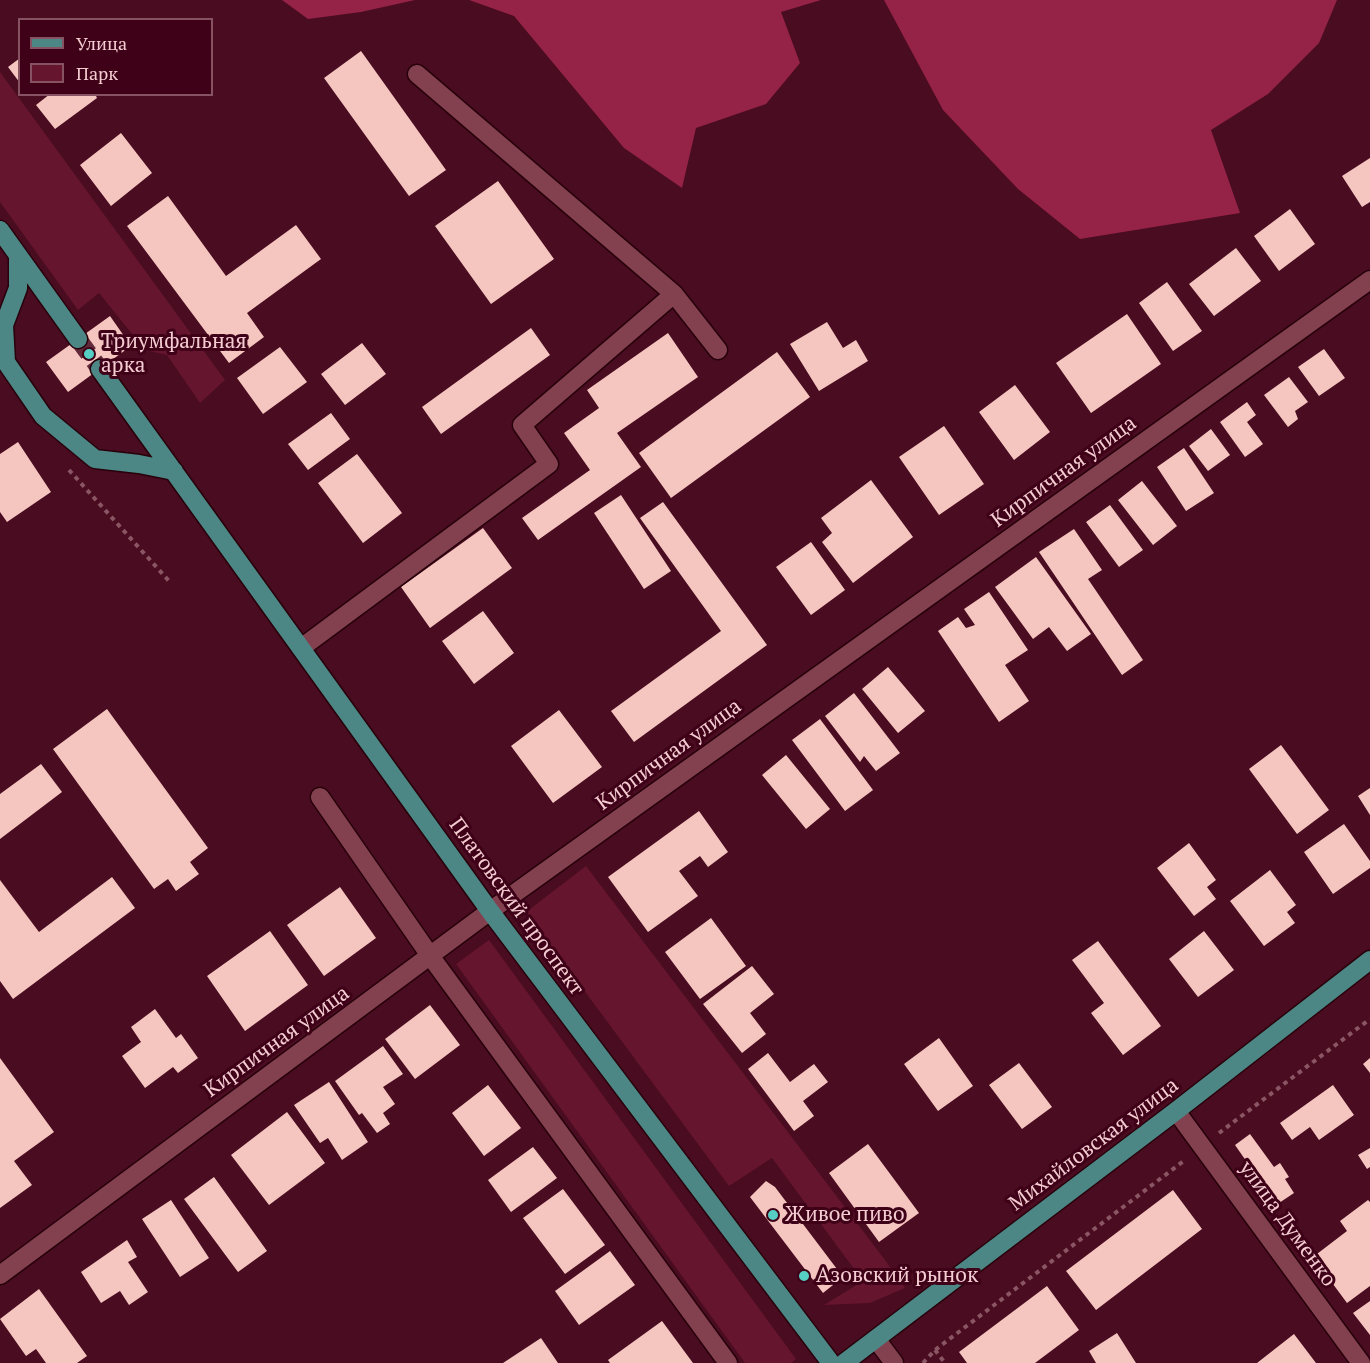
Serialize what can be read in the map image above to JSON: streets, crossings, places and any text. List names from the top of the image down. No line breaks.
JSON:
{"streets":{"main road":["Платовский проспект","Михайловская улица"],"street":["Кирпичная улица","улица Думенко"]},"crossings":[["Кирпичная улица","Платовский проспект"],["Михайловская улица","улица Думенко"]],"places":["Триумфальная арка","Живое пиво","Азовский рынок"],"legend":["Улица","Парк"]}
